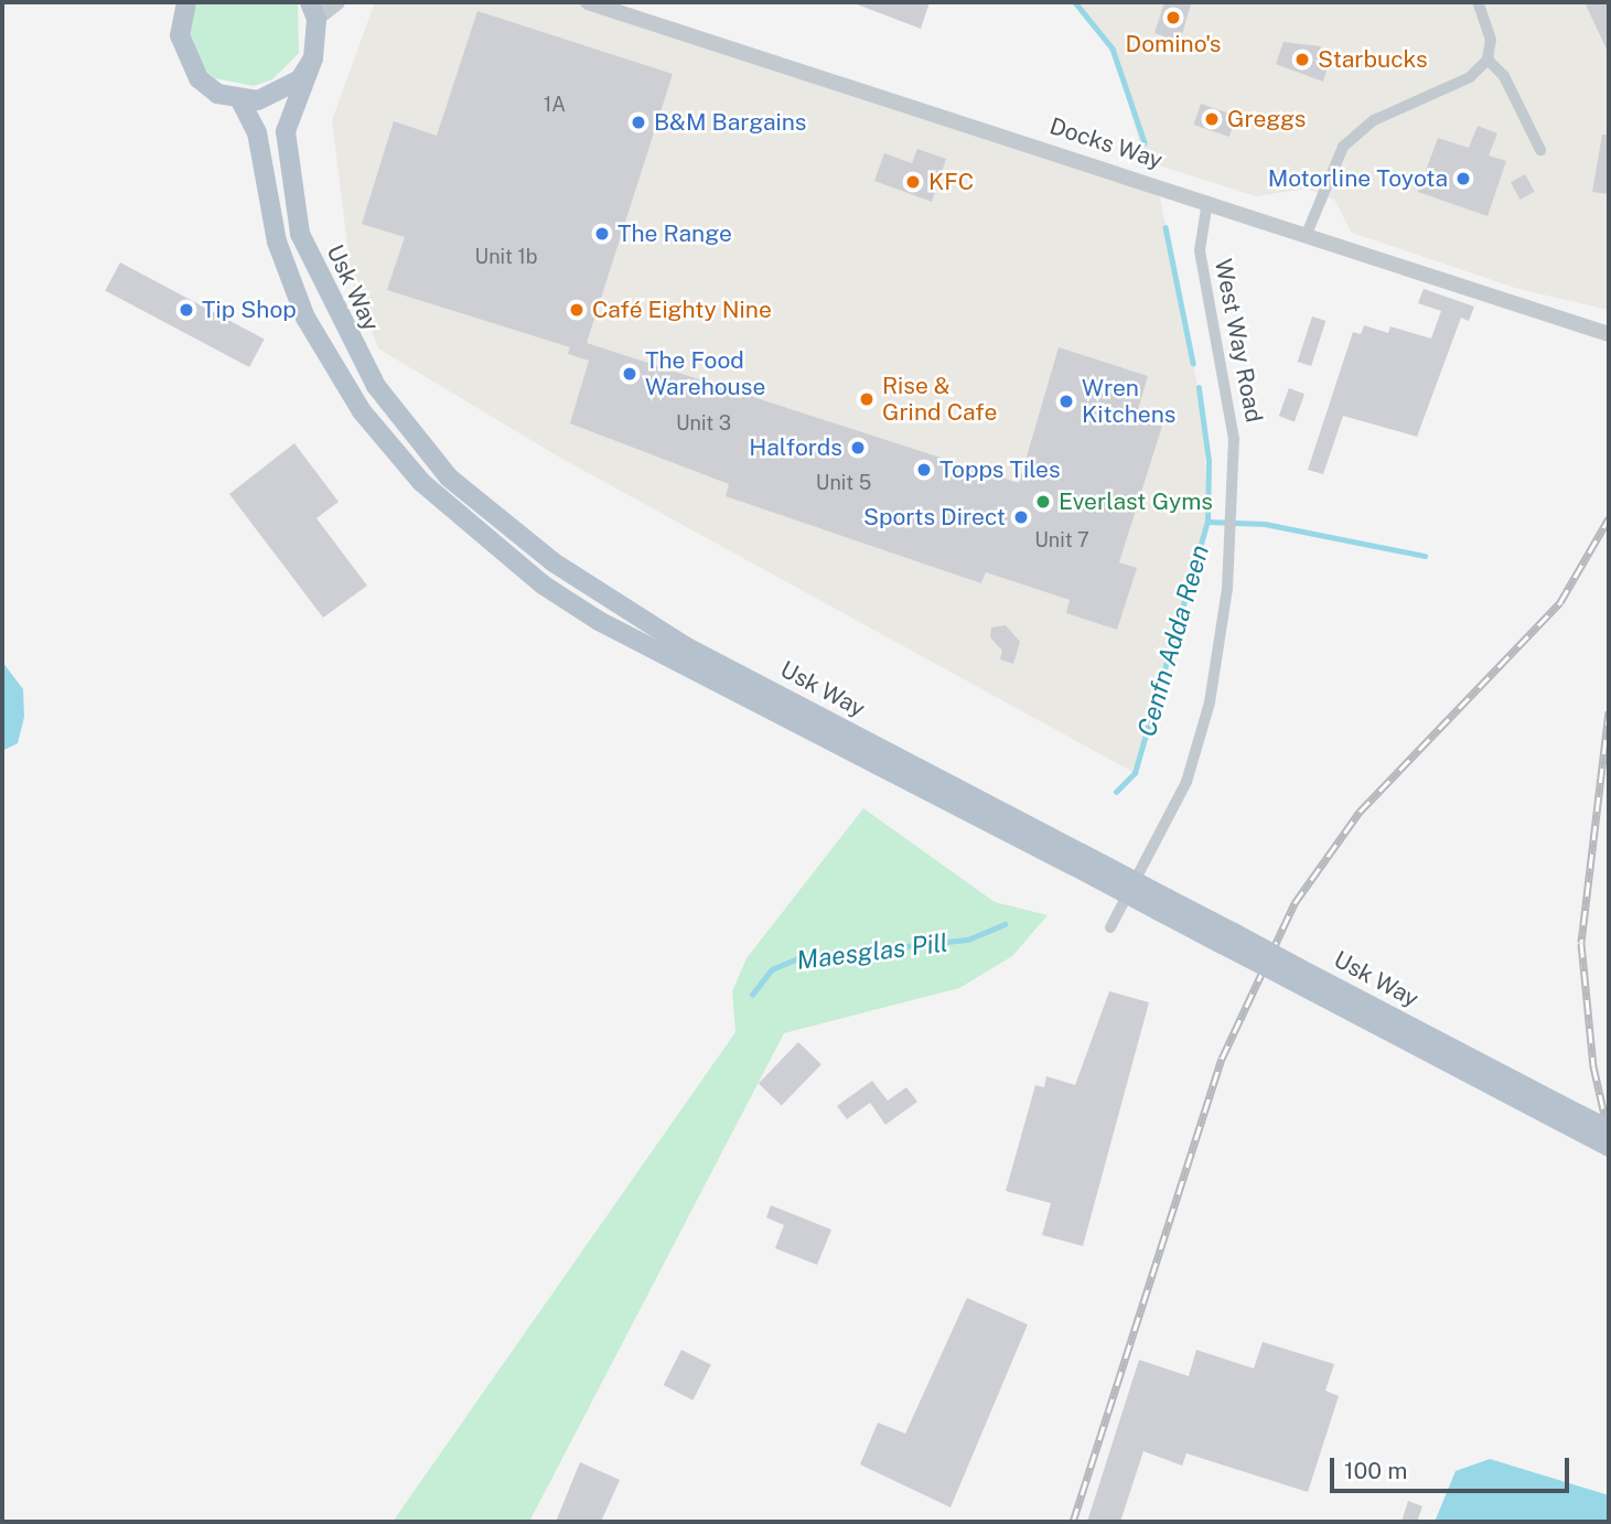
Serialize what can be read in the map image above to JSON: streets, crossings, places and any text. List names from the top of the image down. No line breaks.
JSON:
{"streets":{"main road":["Usk Way"],"street":["Docks Way","West Way Road"]},"crossings":[["Docks Way","West Way Road"]],"water":["Cenfn Adda Reen","Maesglas Pill"],"places":["Domino's","Starbucks","Greggs","B&M Bargains","Motorline Toyota","KFC","The Range","Tip Shop","Café Eighty Nine","The Food Warehouse","Rise & Grind Cafe","Wren Kitchens","Halfords","Topps Tiles","Everlast Gyms","Sports Direct"],"house_numbers":["1A","Unit 1b","Unit 3","Unit 5","Unit 7"],"scale_bar":"100 m"}
